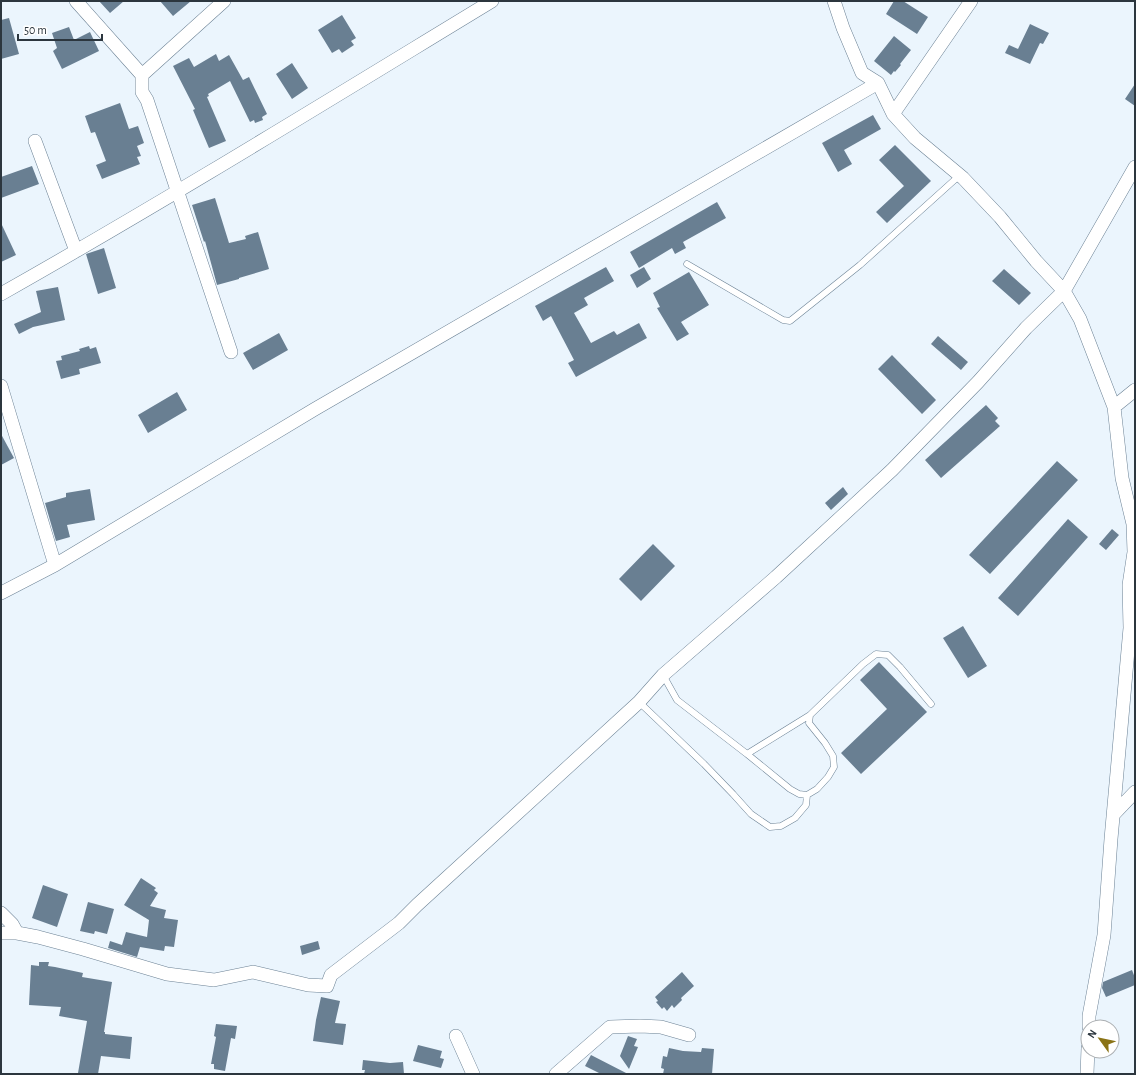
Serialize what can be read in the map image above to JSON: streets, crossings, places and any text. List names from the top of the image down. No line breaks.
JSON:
{"scale_bar":"50 m","north":"top left"}
